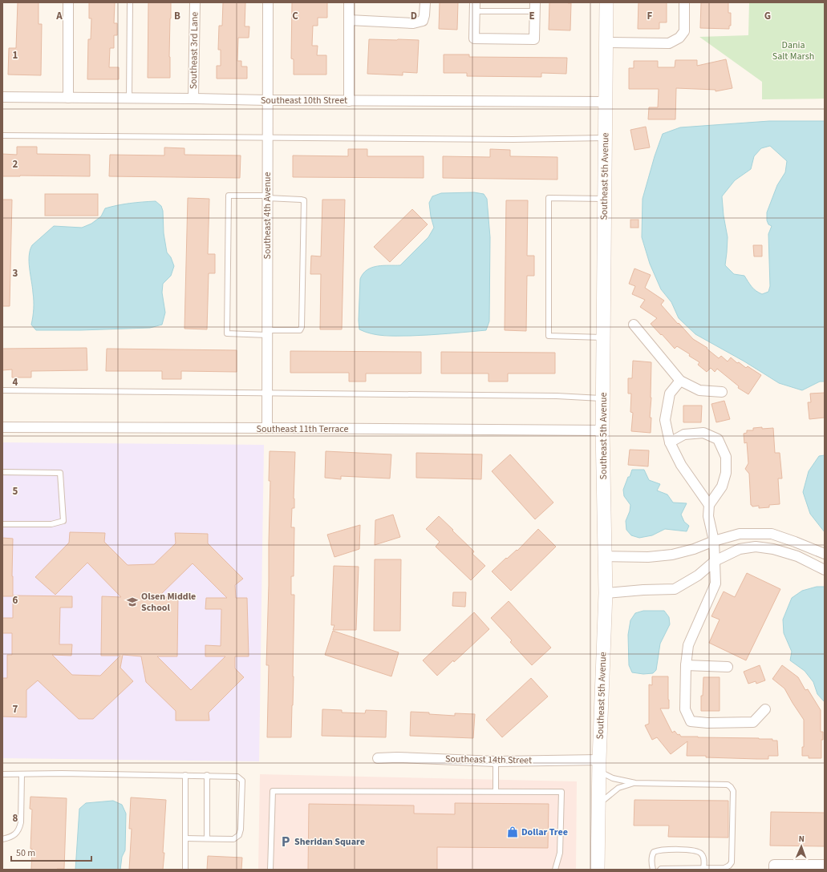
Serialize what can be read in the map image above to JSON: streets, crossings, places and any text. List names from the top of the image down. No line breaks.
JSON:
{"streets":{"street":["Southeast 3rd Lane","Southeast 10th Street","Southeast 5th Avenue","Southeast 4th Avenue","Southeast 11th Terrace","Southeast 14th Street"]},"crossings":[["Southeast 3rd Lane","Southeast 10th Street"],["Southeast 10th Street","Southeast 5th Avenue"],["Southeast 10th Street","Southeast 4th Avenue"],["Southeast 5th Avenue","Southeast 11th Terrace"],["Southeast 5th Avenue","Southeast 14th Street"],["Southeast 4th Avenue","Southeast 11th Terrace"]],"parks":["Dania Salt Marsh"],"places":{"school or university":["Olsen Middle School"],"shop":["Dollar Tree"],"parking":["Sheridan Square"]},"scale_bar":"50 m","north":"top","grid":{"columns":["A","B","C","D","E","F","G"],"rows":["1","2","3","4","5","6","7","8"]}}
